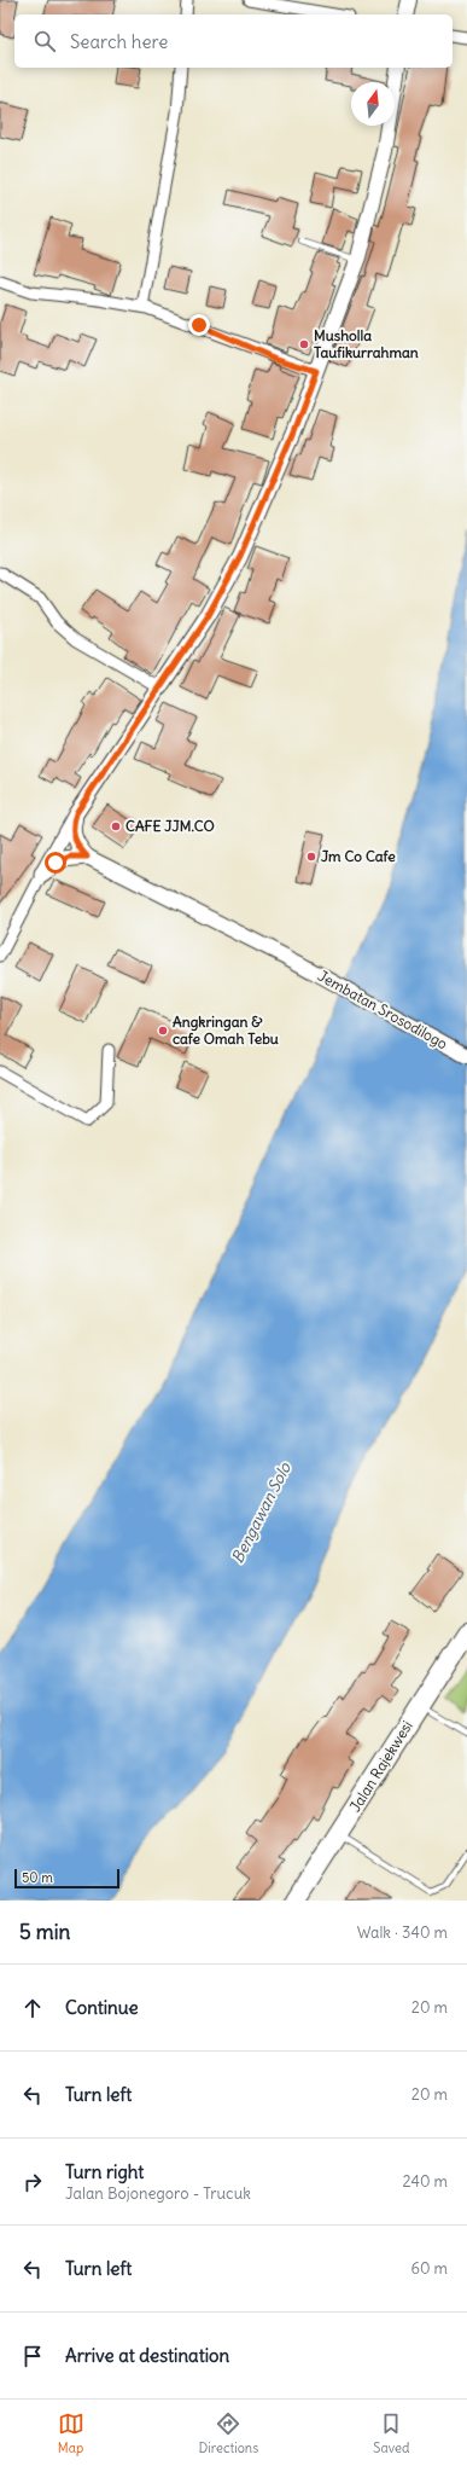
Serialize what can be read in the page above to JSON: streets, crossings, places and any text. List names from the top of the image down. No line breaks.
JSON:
{"streets":{"highway":["Jalan Rajekwesi"],"street":["Jembatan Srosodilogo"]},"water":["Bengawan Solo"],"places":["Musholla Taufikurrahman","CAFE JJM.CO","Jm Co Cafe","Angkringan & cafe Omah Tebu"],"scale_bar":"50 m","north":"top","page":{"search":"Search here","scale":"50 m","heading":["5 min","Walk · 340 m"],"list":[["Continue","20 m"],["Turn left","20 m"],["Turn right","Jalan Bojonegoro - Trucuk","240 m"],["Turn left","60 m"],"Arrive at destination"],"nav":["Map","Directions","Saved"]}}
